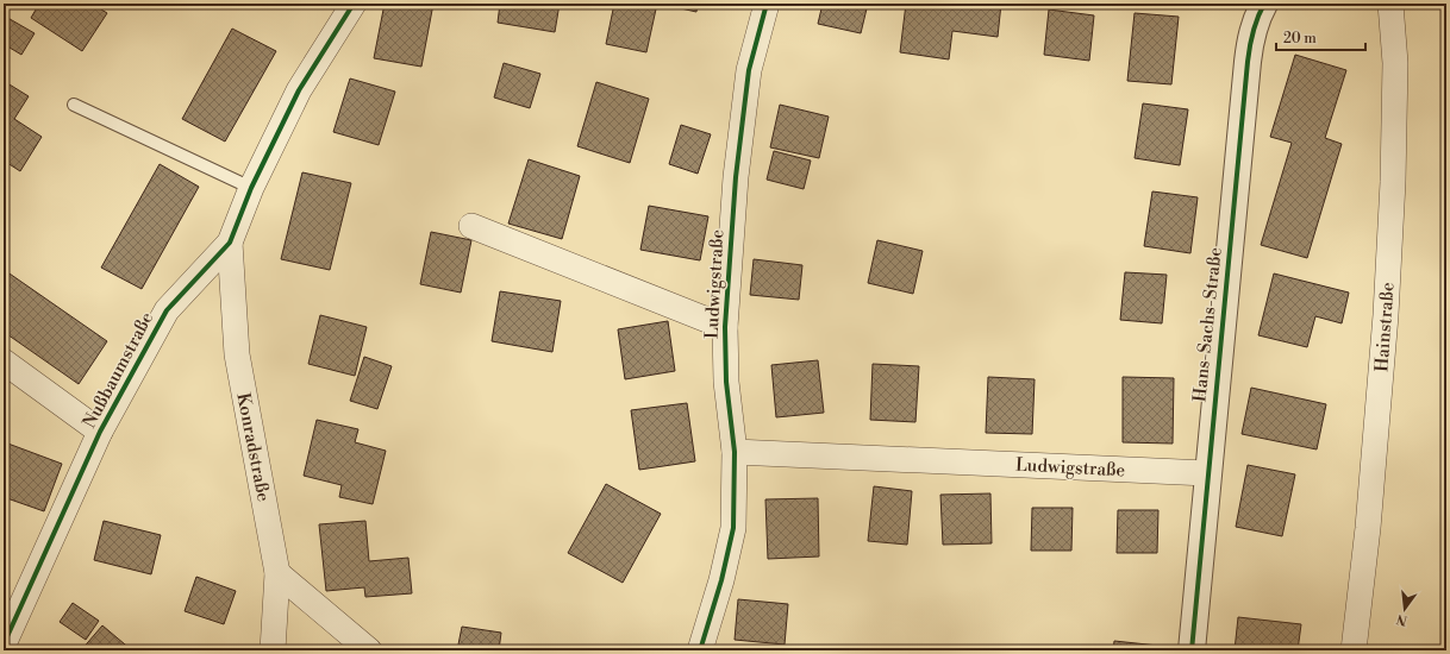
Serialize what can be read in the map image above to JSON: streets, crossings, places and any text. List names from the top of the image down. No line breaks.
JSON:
{"streets":{"street":["Ludwigstraße","Hans-Sachs-Straße","Hainstraße","Nußbaumstraße","Konradstraße"]},"crossings":[["Ludwigstraße","Hans-Sachs-Straße"],["Nußbaumstraße","Konradstraße"]],"scale_bar":"20 m","north":"bottom"}
